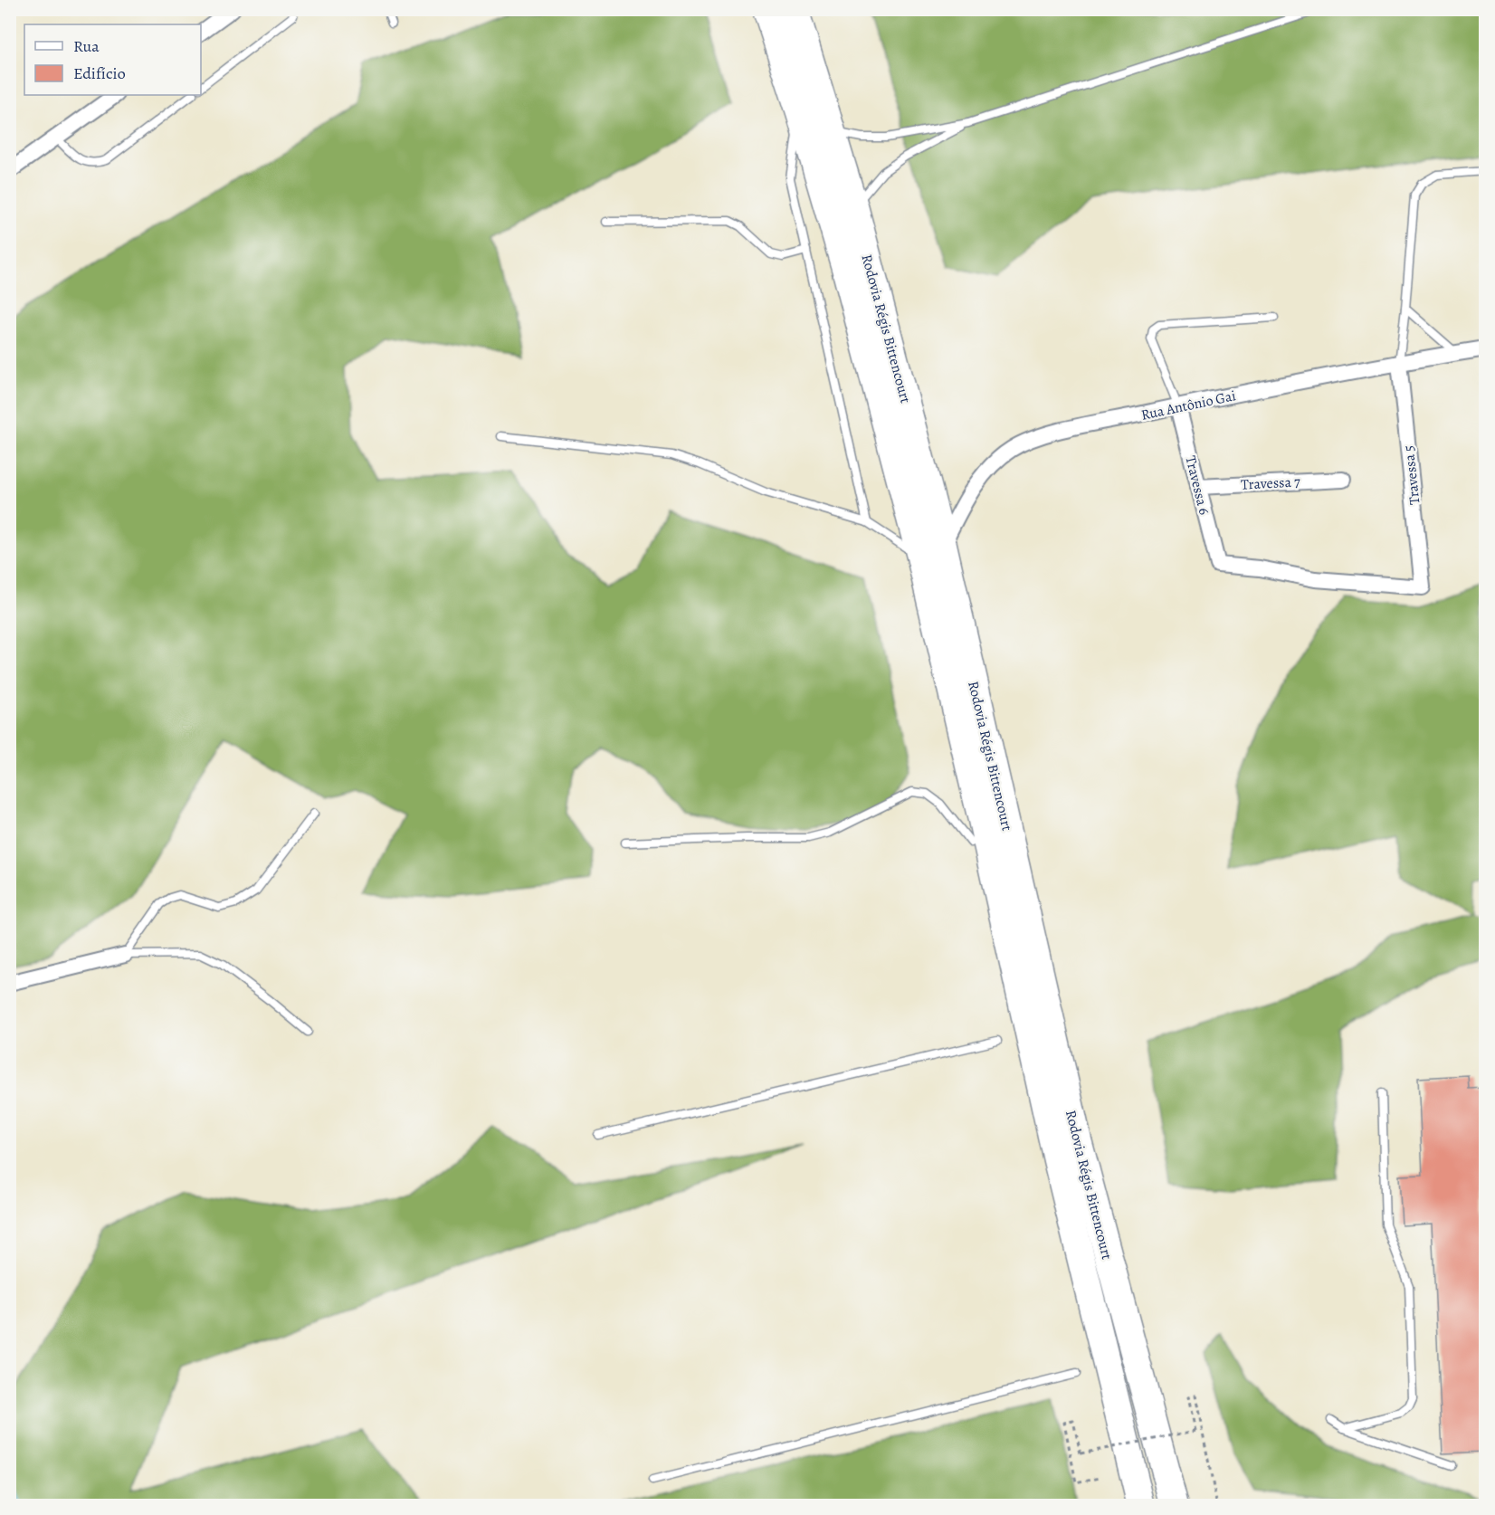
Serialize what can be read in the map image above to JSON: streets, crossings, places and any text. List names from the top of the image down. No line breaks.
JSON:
{"streets":{"highway":["Rodovia Régis Bittencourt"],"street":["Rua Antônio Gai","Travessa 5","Travessa 7","Travessa 6"]},"crossings":[["Rodovia Régis Bittencourt","Rua Antônio Gai"],["Rua Antônio Gai","Travessa 5"],["Rua Antônio Gai","Travessa 6"],["Travessa 5","Travessa 6"],["Travessa 7","Travessa 6"]],"legend":["Rua","Edifício"]}
